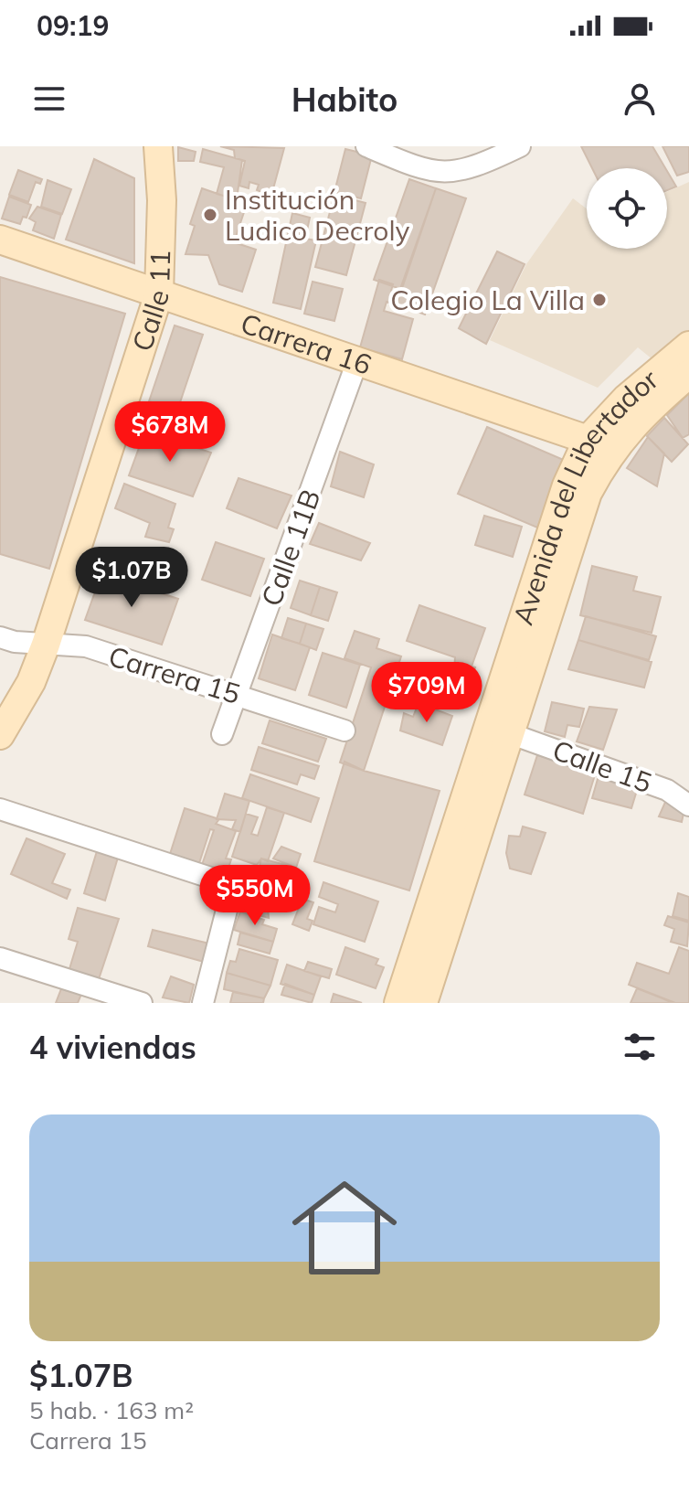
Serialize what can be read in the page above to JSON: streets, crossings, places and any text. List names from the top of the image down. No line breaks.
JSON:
{"streets":{"main road":["Calle 11","Carrera 16","Avenida del Libertador"],"street":["Calle 11B","Carrera 15","Calle 15"]},"crossings":[["Calle 11","Carrera 16"],["Calle 11","Carrera 15"],["Carrera 16","Avenida del Libertador"],["Carrera 16","Calle 11B"],["Avenida del Libertador","Calle 15"],["Calle 11B","Carrera 15"]],"places":["Institución Ludico Decroly","Colegio La Villa"],"page":{"status":"09:19","header":"Habito","price":["$678M","$1.07B","$709M","$550M"],"heading":"4 viviendas","list":[{"name":"$1.07B","note":"5 hab. · 163 m² · Carrera 15"}]}}
